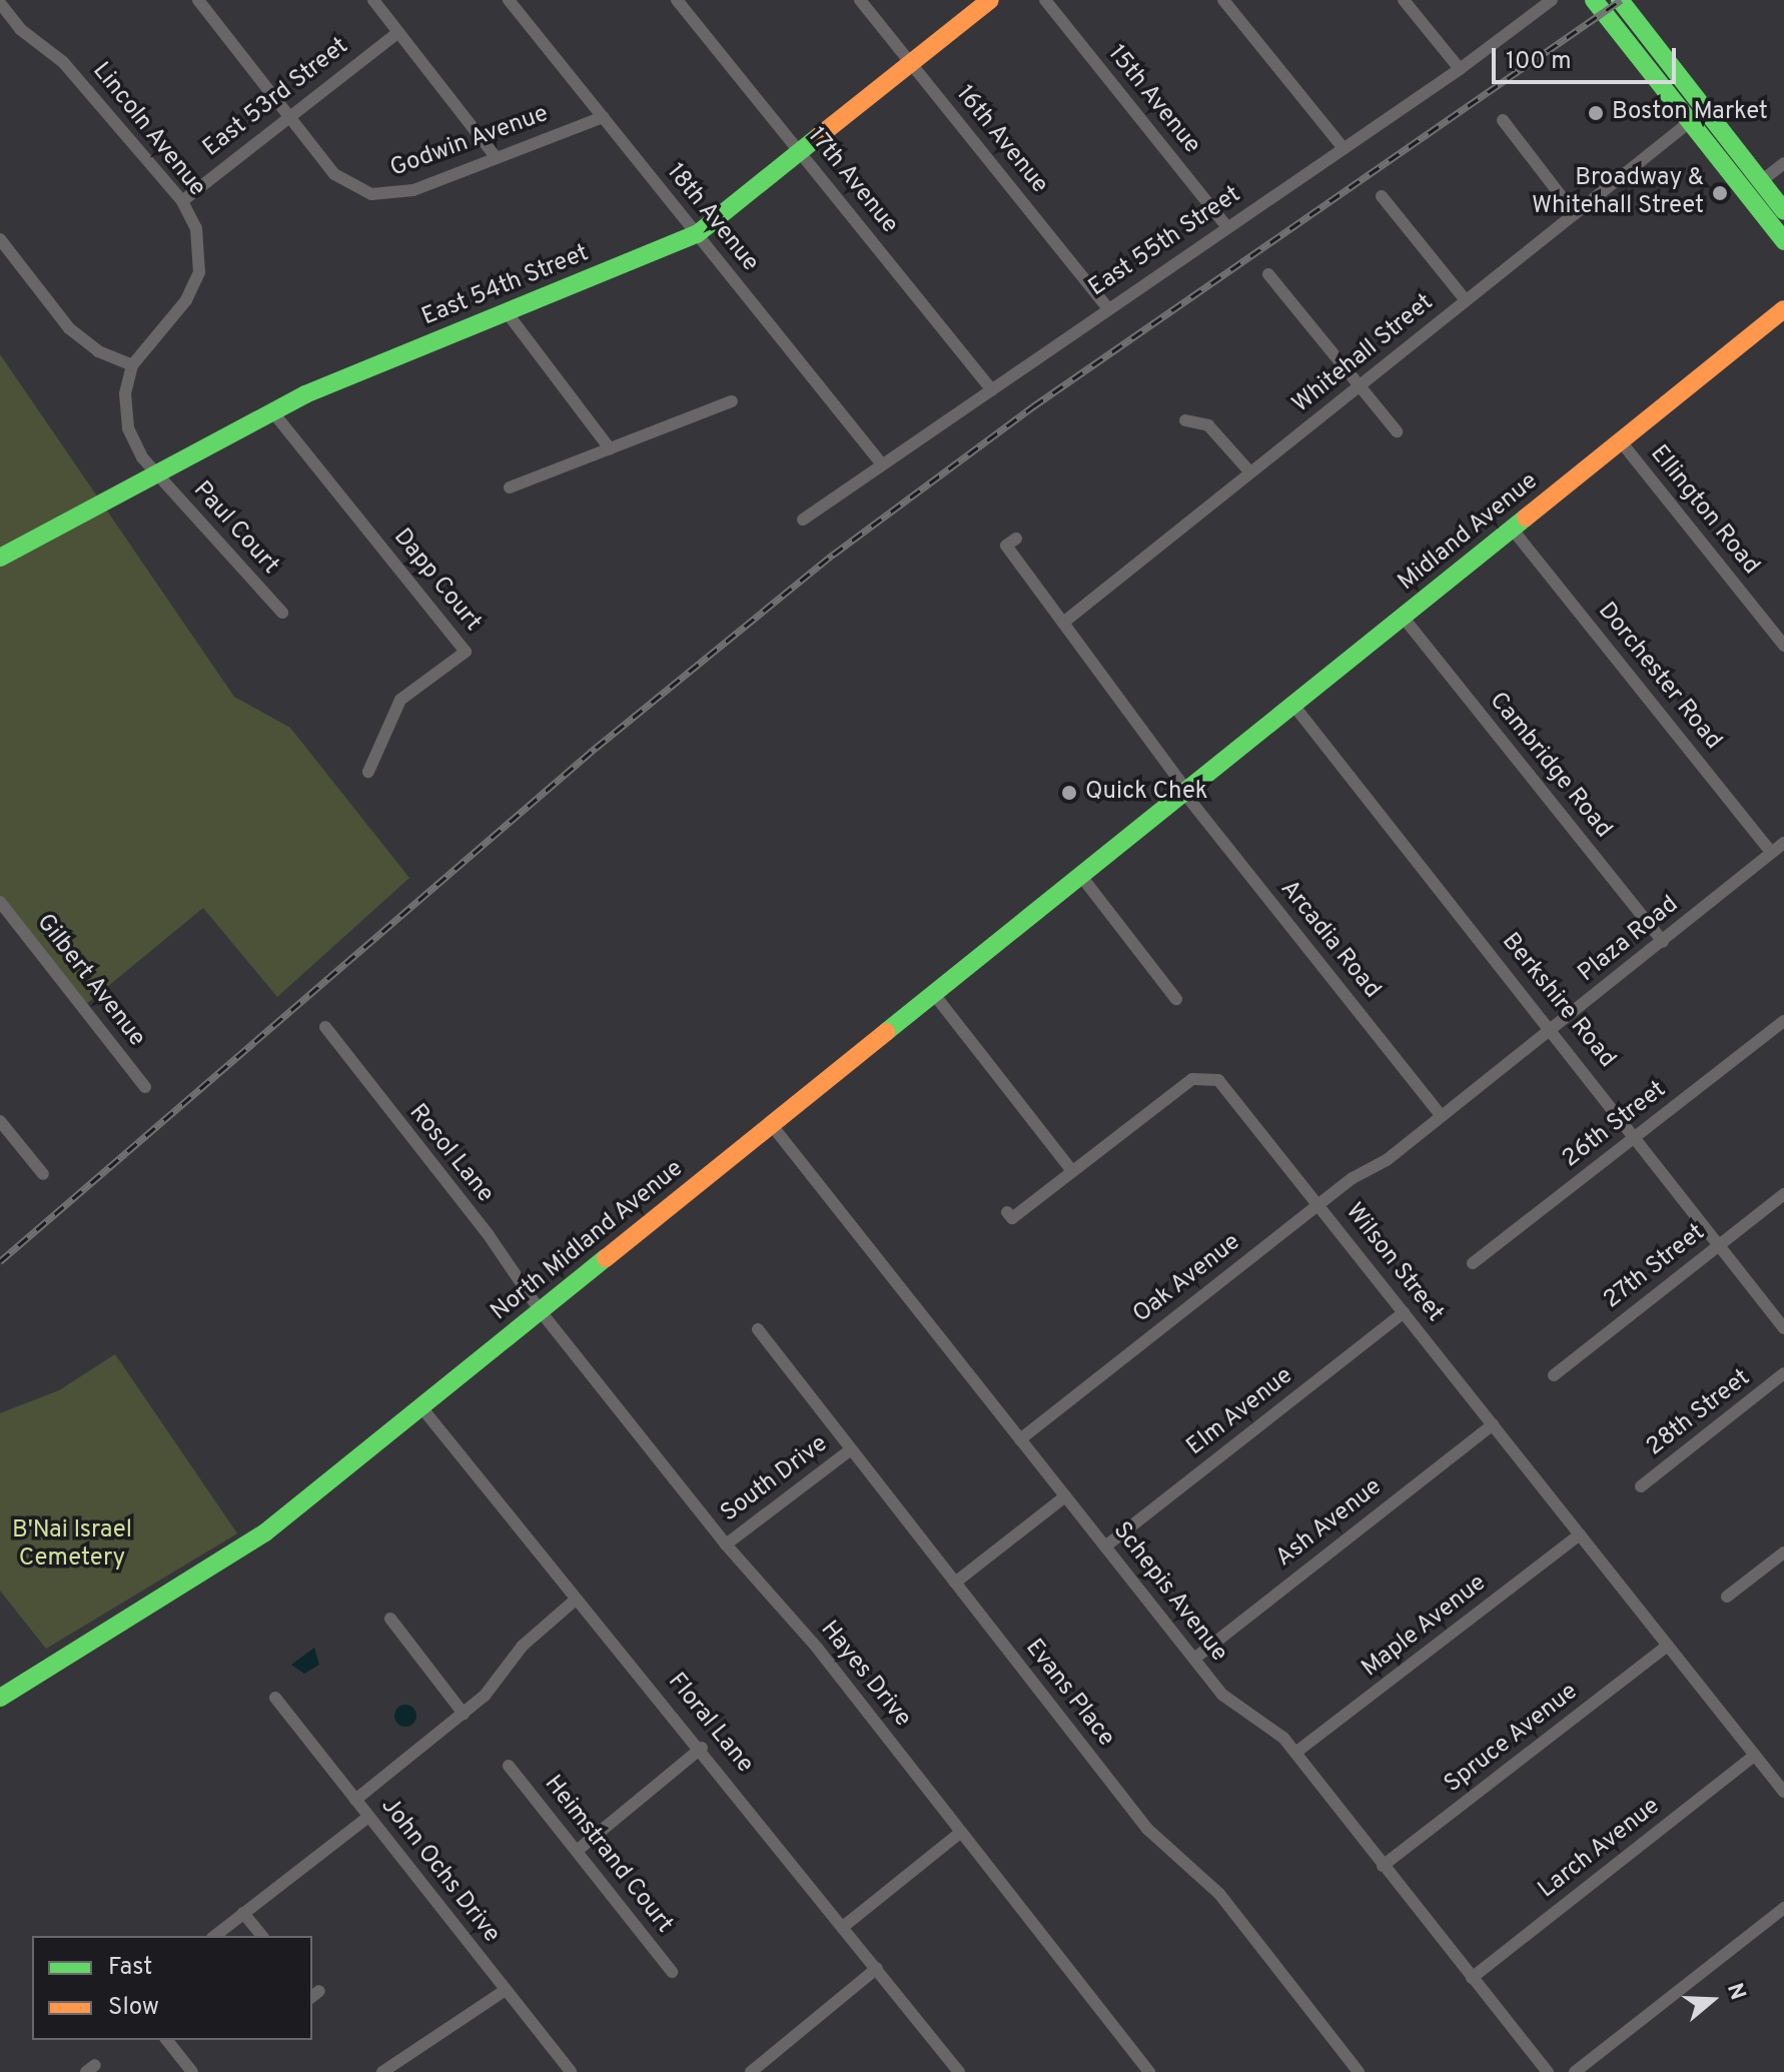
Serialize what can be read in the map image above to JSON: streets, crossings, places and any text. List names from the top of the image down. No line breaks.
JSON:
{"streets":{"street":["East 53rd Street","15th Avenue","Lincoln Avenue","16th Avenue","Godwin Avenue","17th Avenue","18th Avenue","East 55th Street","East 54th Street","Whitehall Street","Ellington Road","Paul Court","Midland Avenue","Dapp Court","Dorchester Road","Cambridge Road","Arcadia Road","Plaza Road","Gilbert Avenue","Berkshire Road","26th Street","Rosol Lane","North Midland Avenue","Wilson Street","27th Street","Oak Avenue","Elm Avenue","28th Street","South Drive","Ash Avenue","Schepis Avenue","Maple Avenue","Hayes Drive","Evans Place","Floral Lane","Spruce Avenue","Larch Avenue","Heimstrand Court","John Ochs Drive"]},"crossings":[["East 53rd Street","Lincoln Avenue"],["East 53rd Street","Godwin Avenue"],["15th Avenue","East 55th Street"],["16th Avenue","East 55th Street"],["16th Avenue","East 54th Street"],["Godwin Avenue","18th Avenue"],["17th Avenue","East 55th Street"],["17th Avenue","East 54th Street"],["18th Avenue","East 55th Street"],["18th Avenue","East 54th Street"],["East 54th Street","Paul Court"],["East 54th Street","Dapp Court"],["Whitehall Street","Arcadia Road"],["Ellington Road","Midland Avenue"],["Midland Avenue","Dorchester Road"],["Midland Avenue","Cambridge Road"],["Midland Avenue","Arcadia Road"],["Midland Avenue","Berkshire Road"],["Midland Avenue","North Midland Avenue"],["Dorchester Road","Plaza Road"],["Cambridge Road","Plaza Road"],["Arcadia Road","Plaza Road"],["Arcadia Road","North Midland Avenue"],["Plaza Road","Berkshire Road"],["Plaza Road","Oak Avenue"],["Berkshire Road","26th Street"],["Berkshire Road","27th Street"],["Rosol Lane","North Midland Avenue"],["Rosol Lane","Hayes Drive"],["North Midland Avenue","Schepis Avenue"],["North Midland Avenue","Hayes Drive"],["North Midland Avenue","Floral Lane"],["Wilson Street","Oak Avenue"],["Wilson Street","Elm Avenue"],["Wilson Street","Ash Avenue"],["Wilson Street","Maple Avenue"],["Wilson Street","Spruce Avenue"],["Wilson Street","Larch Avenue"],["Oak Avenue","Schepis Avenue"],["Elm Avenue","Schepis Avenue"],["South Drive","Hayes Drive"],["South Drive","Evans Place"],["Ash Avenue","Schepis Avenue"],["Schepis Avenue","Maple Avenue"],["Schepis Avenue","Spruce Avenue"],["Schepis Avenue","Larch Avenue"]],"parks":["B'Nai Israel Cemetery"],"places":["Boston Market","Broadway & Whitehall Street","Quick Chek"],"legend":["Fast","Slow"],"scale_bar":"100 m","north":"right"}
